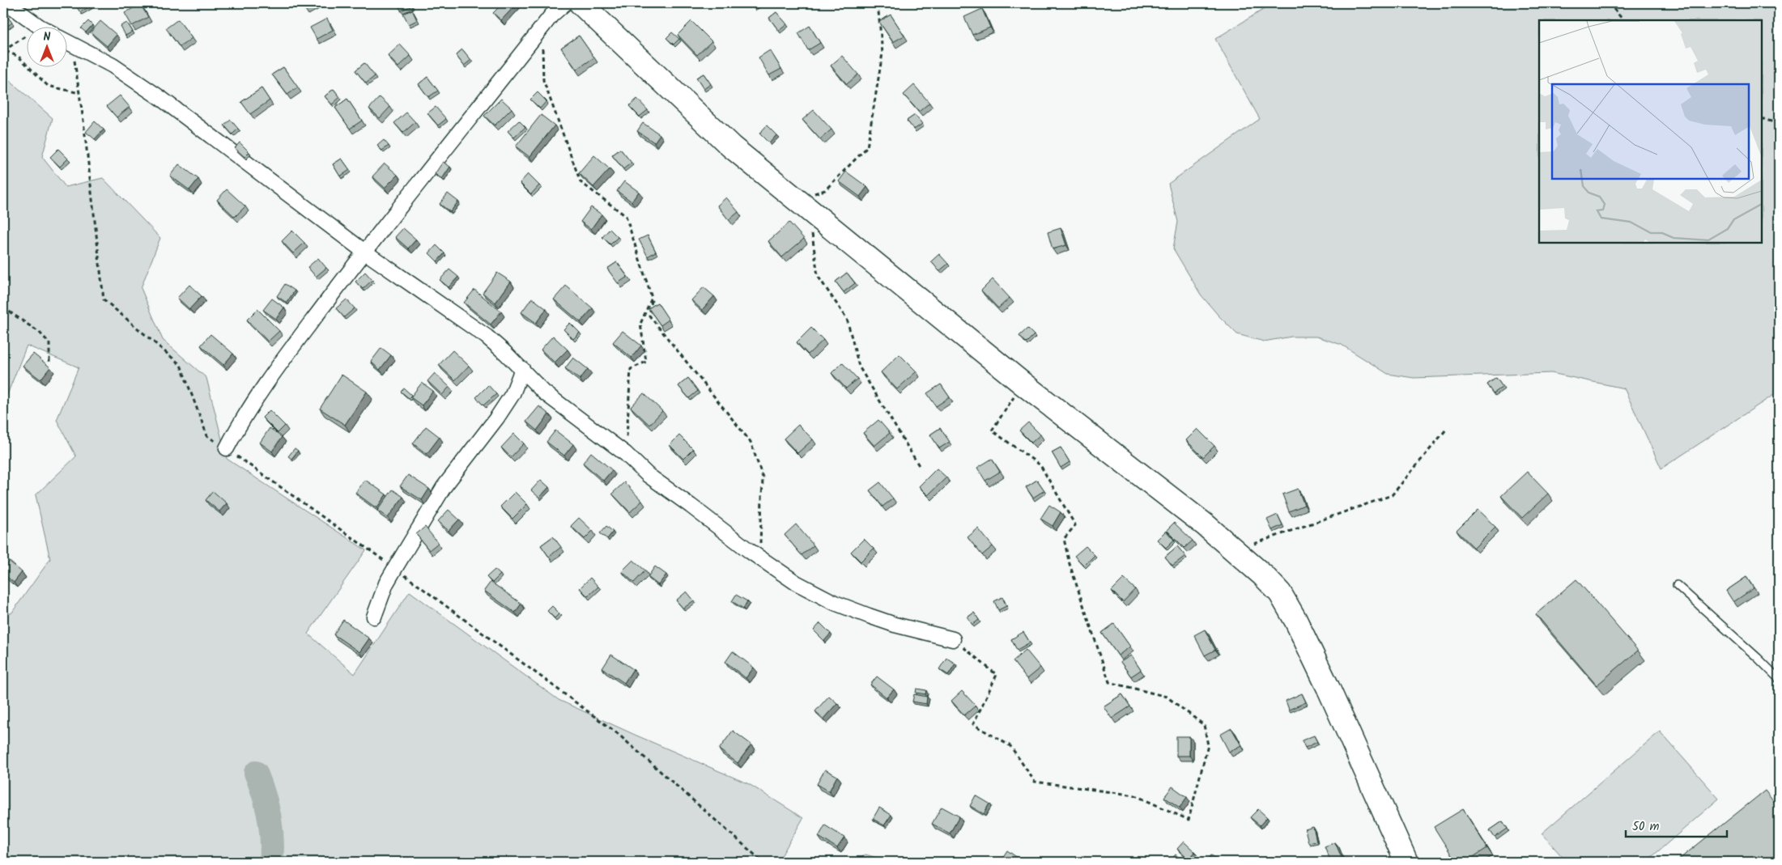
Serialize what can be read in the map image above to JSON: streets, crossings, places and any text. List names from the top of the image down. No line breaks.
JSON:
{"scale_bar":"50 m","north":"top"}
